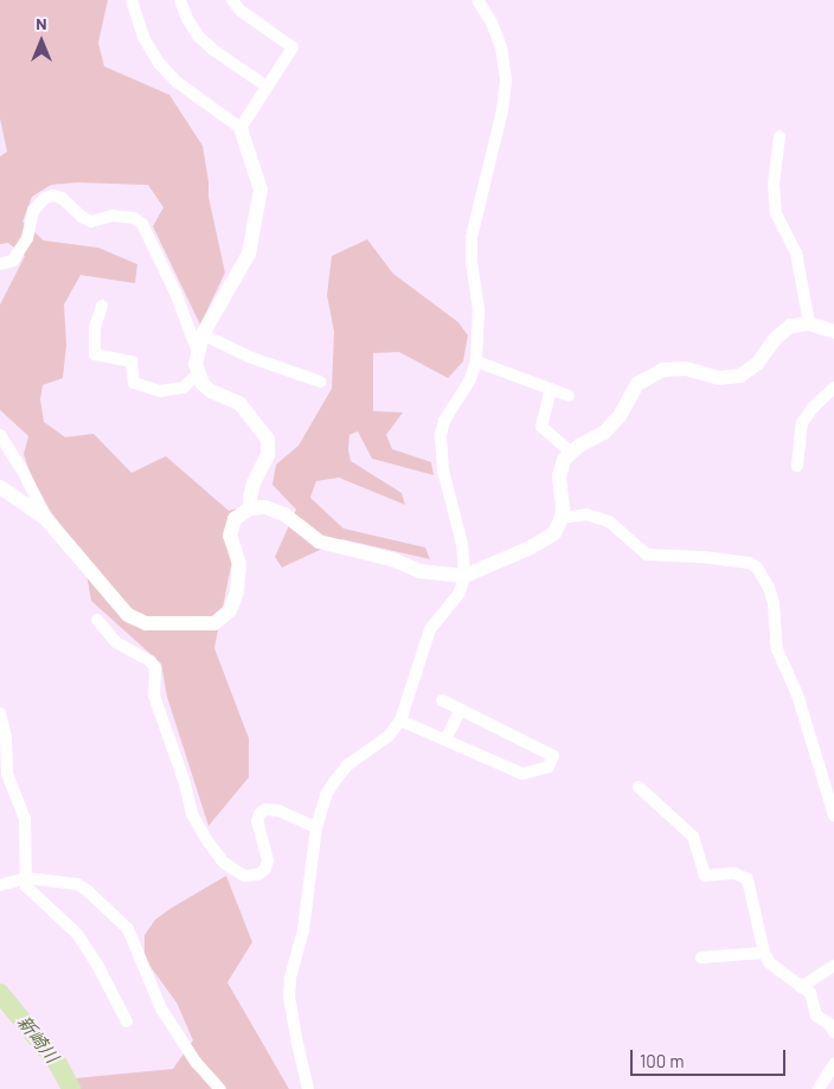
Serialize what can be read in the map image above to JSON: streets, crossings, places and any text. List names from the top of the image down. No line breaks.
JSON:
{"water":["新崎川"],"scale_bar":"100 m","north":"top"}
